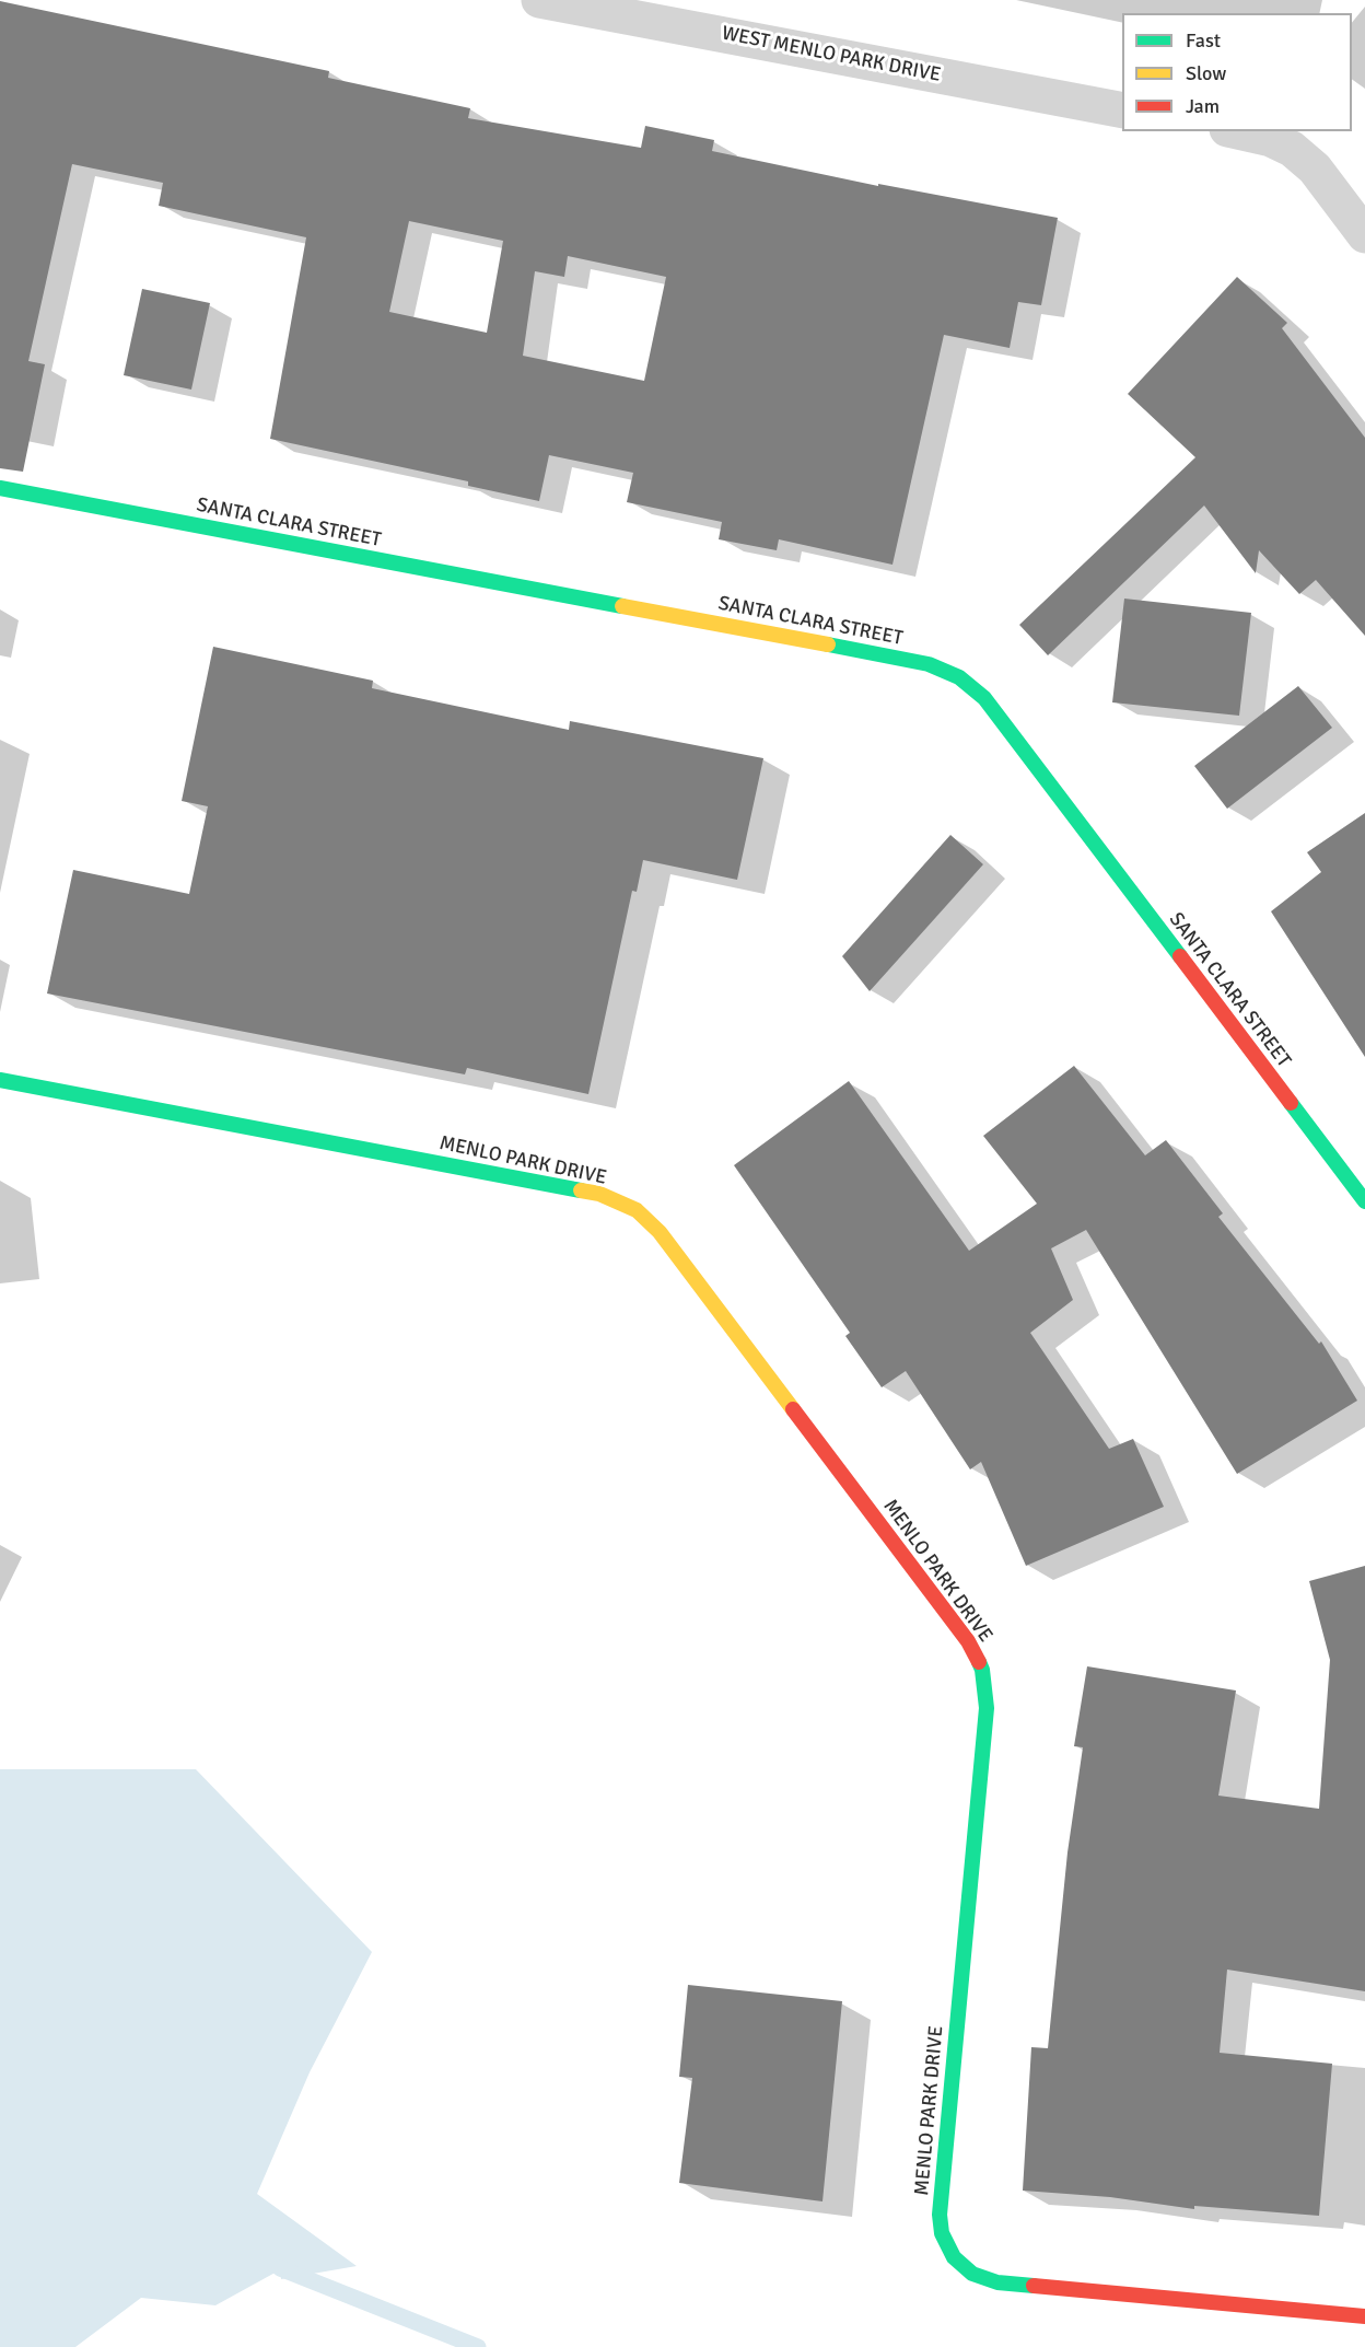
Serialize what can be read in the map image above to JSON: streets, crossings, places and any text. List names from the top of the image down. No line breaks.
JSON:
{"streets":{"street":["WEST MENLO PARK DRIVE","SANTA CLARA STREET","MENLO PARK DRIVE"]},"legend":["Fast","Slow","Jam"]}
